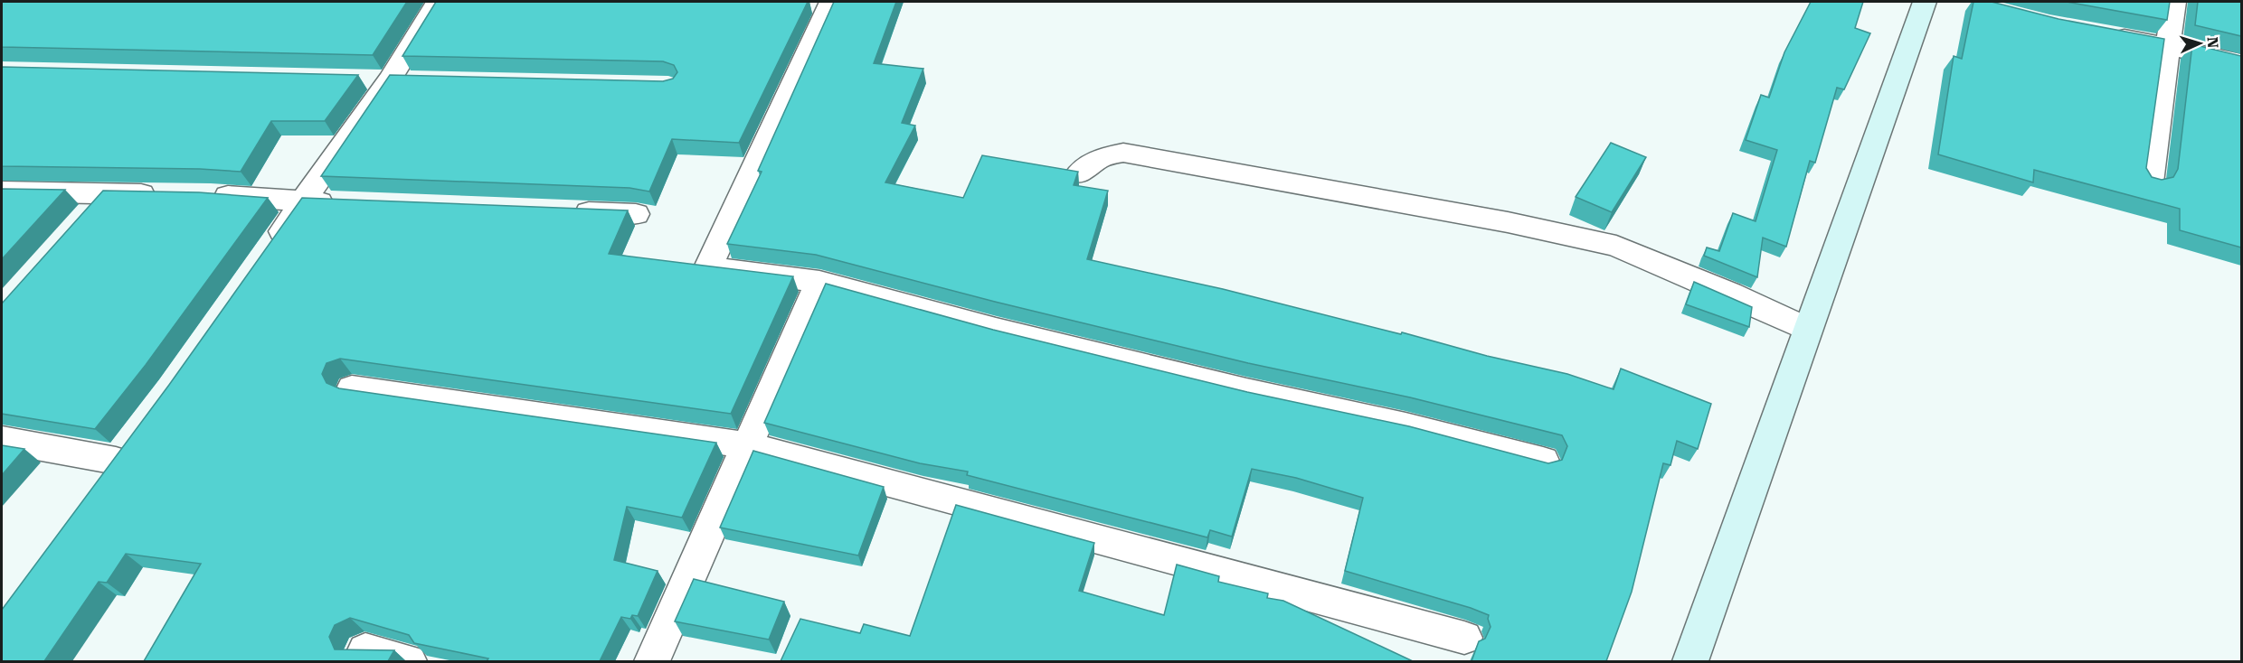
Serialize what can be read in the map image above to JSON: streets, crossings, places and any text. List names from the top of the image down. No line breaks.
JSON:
{"north":"right"}
